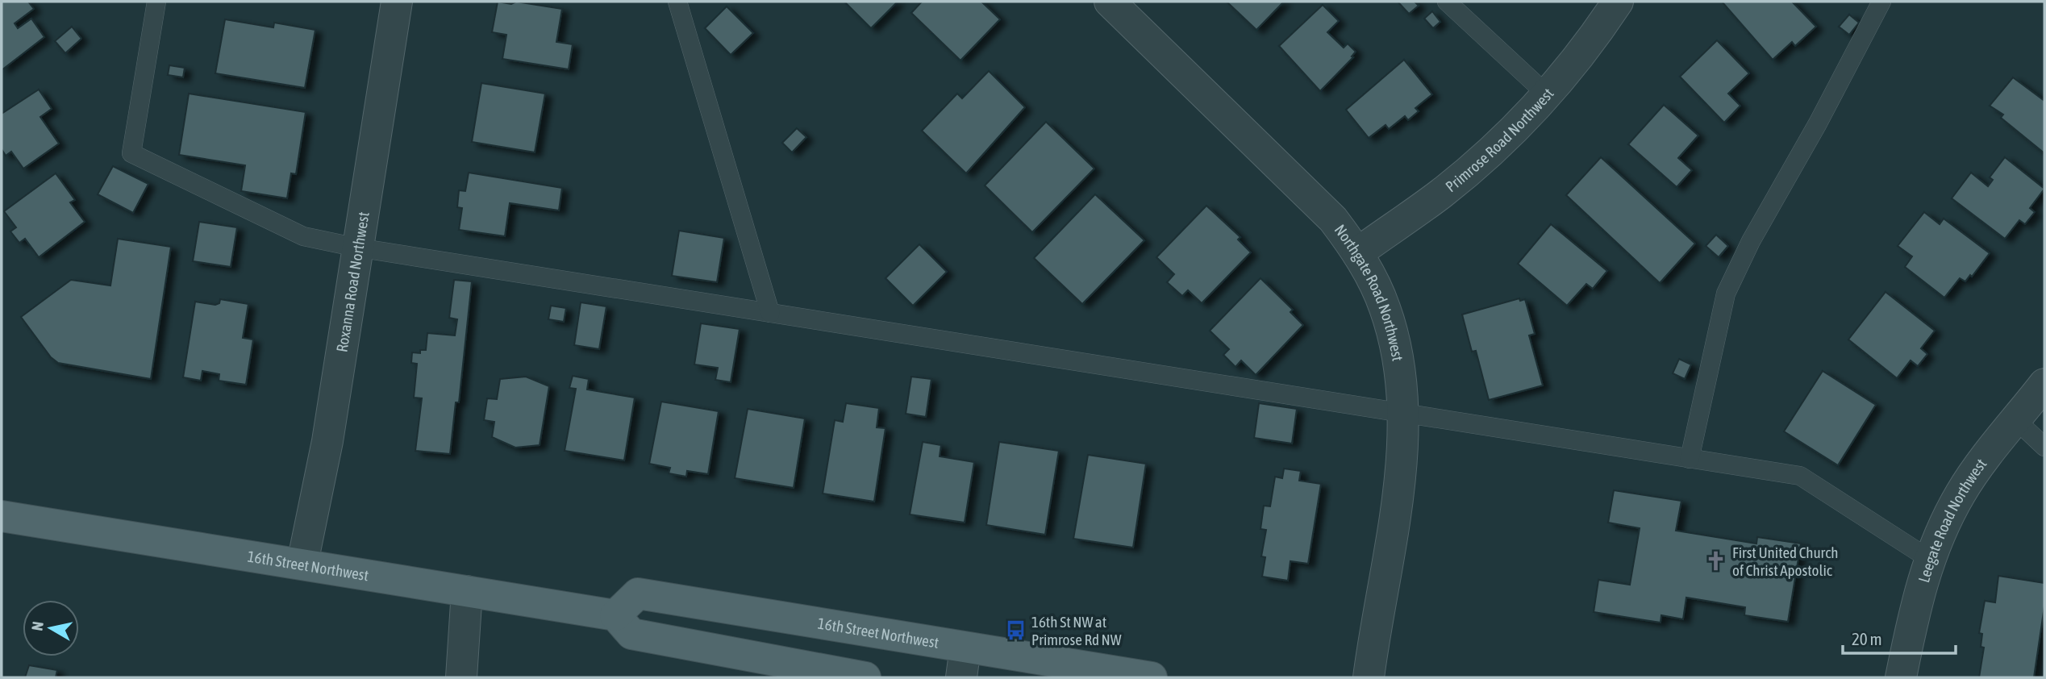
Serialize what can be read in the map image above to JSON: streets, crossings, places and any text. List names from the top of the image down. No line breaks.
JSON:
{"streets":{"main road":["16th Street Northwest"],"street":["Primrose Road Northwest","Roxanna Road Northwest","Northgate Road Northwest","Leegate Road Northwest"]},"crossings":[["Primrose Road Northwest","Northgate Road Northwest"],["Roxanna Road Northwest","16th Street Northwest"]],"places":{"church":["First United Church of Christ Apostolic"],"bus stop":["16th St NW at Primrose Rd NW"]},"scale_bar":"20 m","north":"left"}
